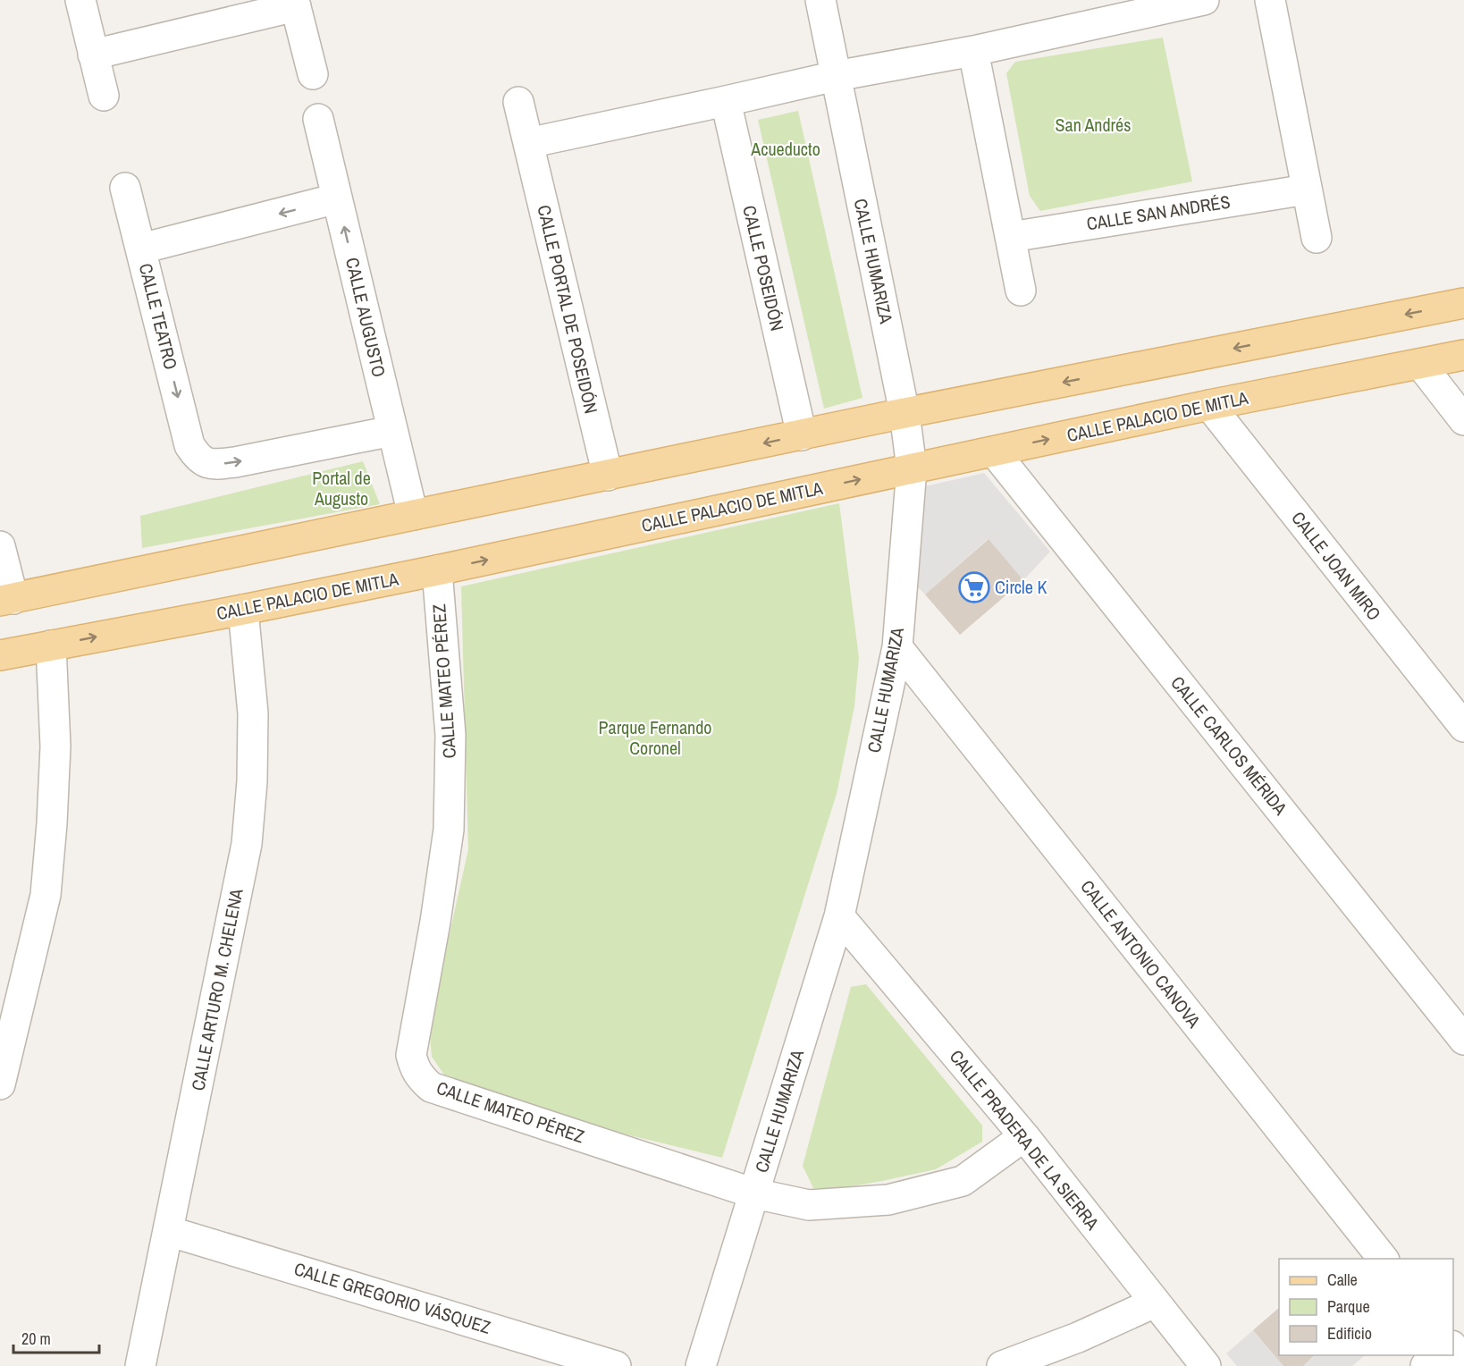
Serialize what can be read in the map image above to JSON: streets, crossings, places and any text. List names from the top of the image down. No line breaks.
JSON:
{"streets":{"main road":["CALLE PALACIO DE MITLA"],"street":["CALLE SAN ANDRÉS","CALLE HUMARIZA","CALLE POSEIDÓN","CALLE PORTAL DE POSEIDÓN","CALLE TEATRO","CALLE AUGUSTO","CALLE JOAN MIRO","CALLE MATEO PÉREZ","CALLE CARLOS MÉRIDA","CALLE ANTONIO CANOVA","CALLE ARTURO M. CHELENA","CALLE PRADERA DE LA SIERRA","CALLE GREGORIO VÁSQUEZ"]},"crossings":[["CALLE HUMARIZA","CALLE PALACIO DE MITLA"],["CALLE HUMARIZA","CALLE MATEO PÉREZ"],["CALLE HUMARIZA","CALLE ANTONIO CANOVA"],["CALLE HUMARIZA","CALLE PRADERA DE LA SIERRA"],["CALLE TEATRO","CALLE AUGUSTO"],["CALLE PALACIO DE MITLA","CALLE JOAN MIRO"],["CALLE PALACIO DE MITLA","CALLE MATEO PÉREZ"],["CALLE PALACIO DE MITLA","CALLE CARLOS MÉRIDA"],["CALLE PALACIO DE MITLA","CALLE ARTURO M. CHELENA"],["CALLE MATEO PÉREZ","CALLE PRADERA DE LA SIERRA"],["CALLE ARTURO M. CHELENA","CALLE GREGORIO VÁSQUEZ"]],"one_way":["CALLE AUGUSTO"],"parks":["San Andrés","Acueducto","Portal de Augusto","Parque Fernando Coronel"],"places":{"supermarket":["Circle K"]},"legend":["Calle","Parque","Edificio"],"scale_bar":"20 m"}
